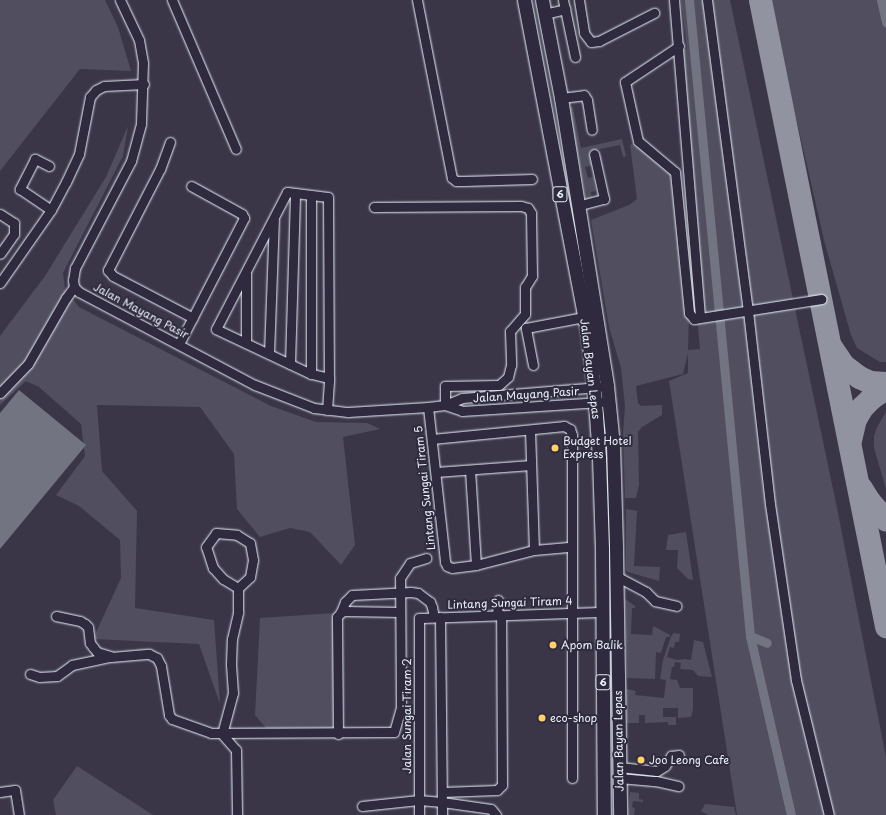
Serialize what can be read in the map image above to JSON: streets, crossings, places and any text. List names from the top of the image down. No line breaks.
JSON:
{"streets":{"highway":["6","Jalan Bayan Lepas"],"street":["Jalan Mayang Pasir","Lintang Sungai Tiram 5","Lintang Sungai Tiram 4","Jalan Sungai Tiram 2"]},"crossings":[["Jalan Mayang Pasir","Jalan Bayan Lepas"],["Jalan Mayang Pasir","Lintang Sungai Tiram 5"],["Jalan Bayan Lepas","Lintang Sungai Tiram 4"],["Lintang Sungai Tiram 4","Jalan Sungai Tiram 2"]],"places":["Budget Hotel Express","Apom Balik","eco-shop","Joo Leong Cafe"]}
